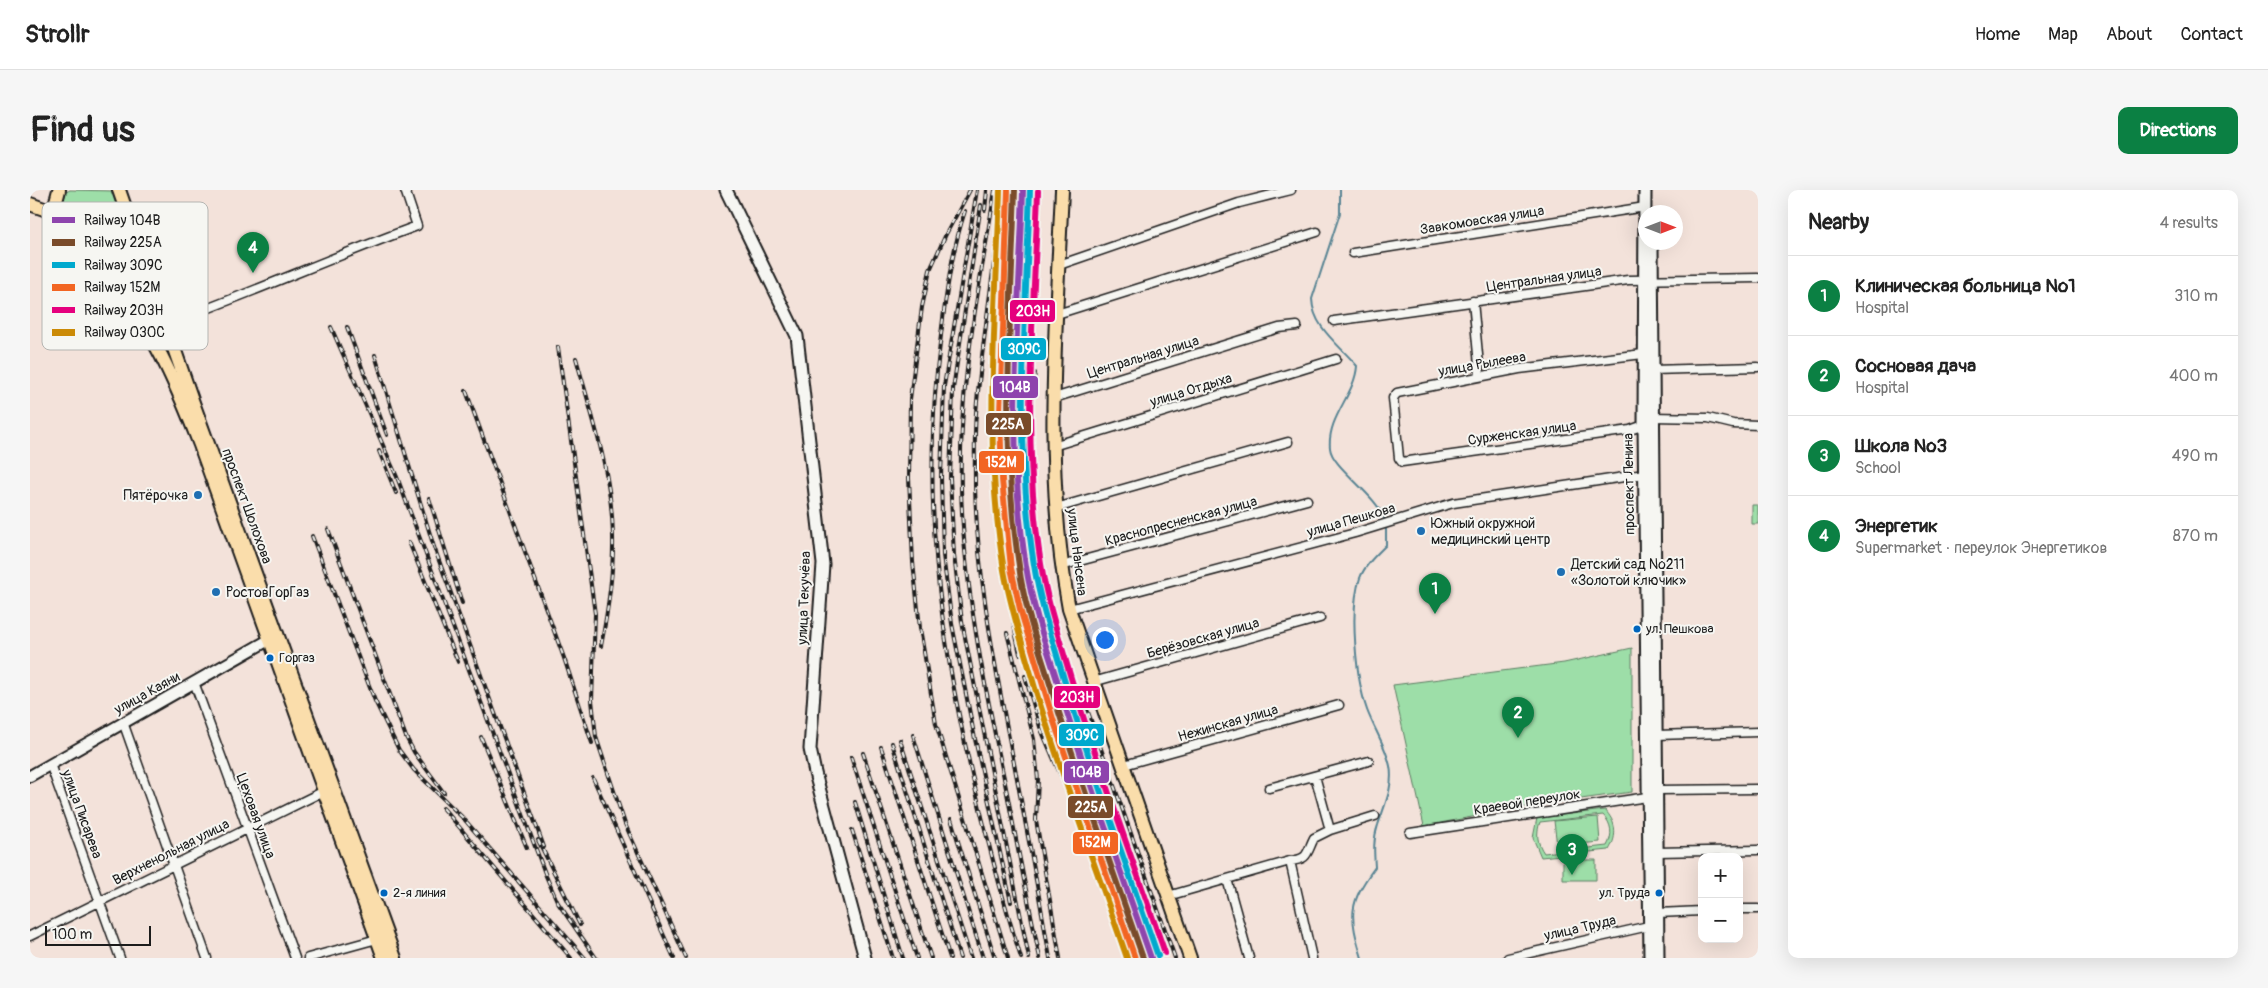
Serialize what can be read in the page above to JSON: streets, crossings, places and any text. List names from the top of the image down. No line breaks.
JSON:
{"streets":{"main road":["проспект Ленина","проспект Шолохова","улица Нансена","улица Текучёва"],"street":["Завкомовская улица","Центральная улица","улица Рылеева","улица Отдыха","Сурженская улица","улица Пешкова","Краснопресненская улица","Берёзовская улица","улица Каяни","Нежинская улица","Краевой переулок","улица Писарева","Цеховая улица","Верхненольная улица","улица Труда"]},"crossings":[["Центральная улица","проспект Ленина"],["Центральная улица","улица Нансена"],["улица Рылеева","Сурженская улица"],["улица Рылеева","проспект Ленина"],["улица Отдыха","улица Нансена"],["Сурженская улица","проспект Ленина"],["проспект Ленина","улица Пешкова"],["проспект Ленина","Краевой переулок"],["проспект Ленина","улица Труда"],["проспект Шолохова","улица Каяни"],["проспект Шолохова","Верхненольная улица"],["улица Пешкова","улица Нансена"],["Краснопресненская улица","улица Нансена"],["улица Нансена","Берёзовская улица"],["улица Нансена","Нежинская улица"],["улица Каяни","улица Писарева"],["улица Каяни","Цеховая улица"],["улица Писарева","Верхненольная улица"],["Цеховая улица","Верхненольная улица"]],"places":["Пятёрочка","Южный окружной медицинский центр","Детский сад №211 «Золотой ключик»","РостовГорГаз","ул. Пешкова","Горгаз","2-я линия","ул. Труда"],"lines":["rail line 104В","rail line 225А","rail line 309С","rail line 152М","rail line 030C","rail line 203Н"],"legend":["Railway 104В","Railway 225А","Railway 309С","Railway 152М","Railway 203Н","Railway 030C"],"scale_bar":"100 m","north":"right","page":{"header":"Strollr","nav":["Home","Map","About","Contact"],"buttons":"Directions","title":"Find us","heading":["Nearby","4 results"],"pins":["4","1","2","3"],"list":[{"mark":"1","name":"Клиническая больница №1","note":"Hospital","value":"310 m"},{"mark":"2","name":"Сосновая дача","note":"Hospital","value":"400 m"},{"mark":"3","name":"Школа №3","note":"School","value":"490 m"},{"mark":"4","name":"Энергетик","note":"Supermarket · переулок Энергетиков","value":"870 m"}],"map_buttons":["+","−"],"scale":"100 m"}}
